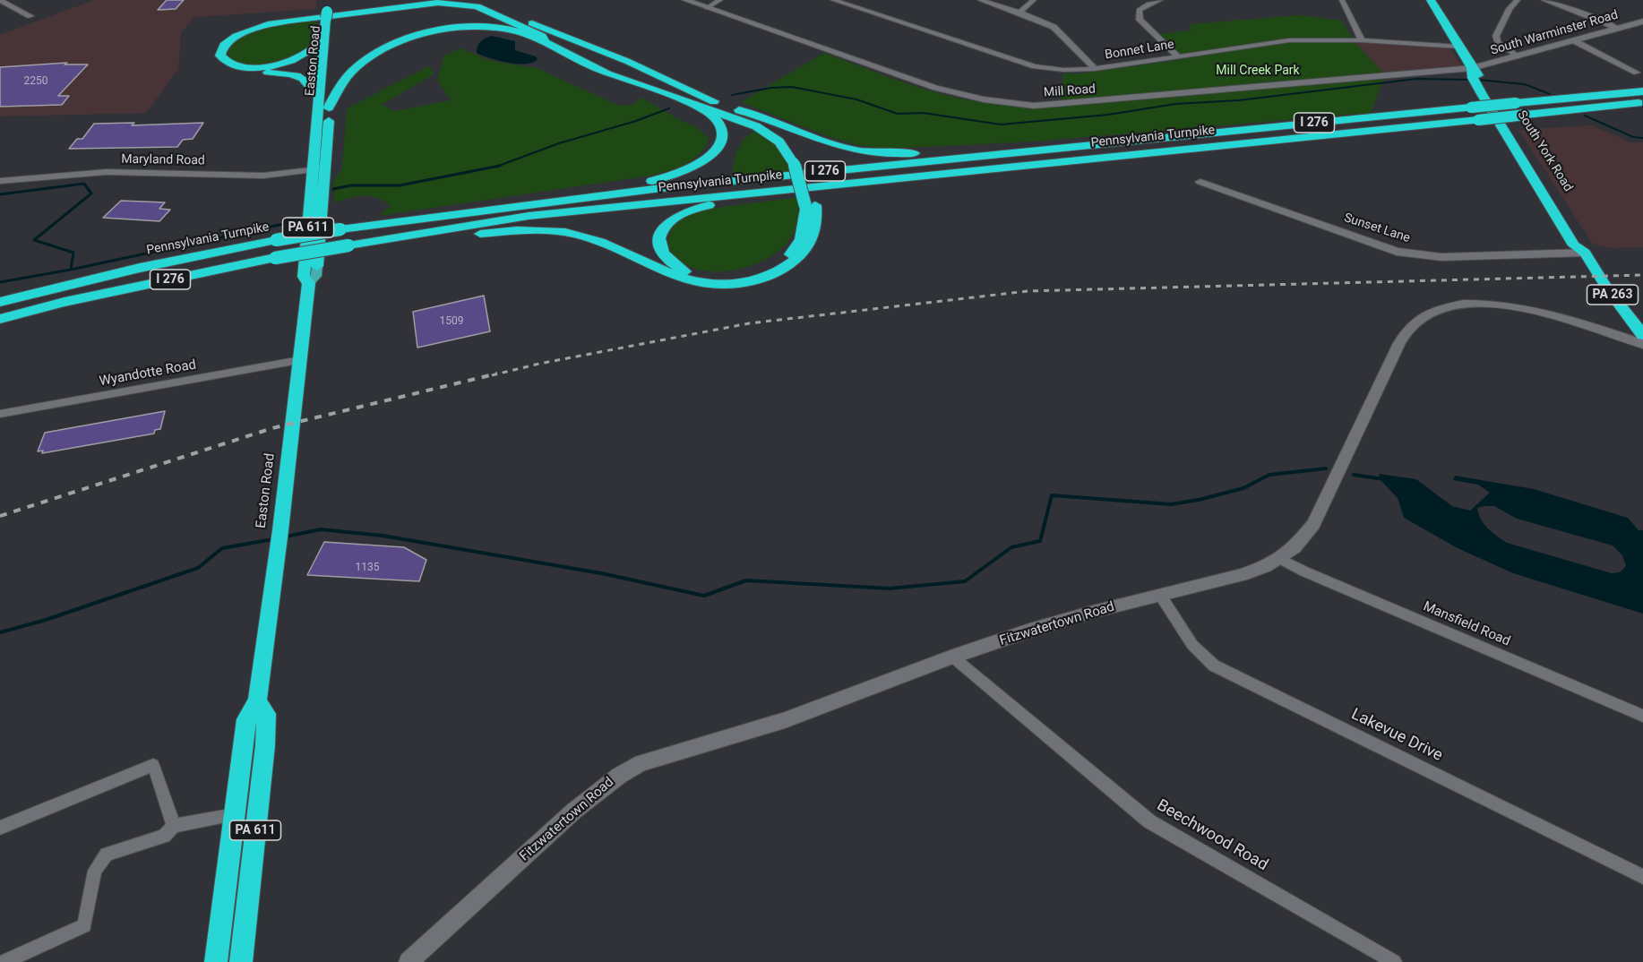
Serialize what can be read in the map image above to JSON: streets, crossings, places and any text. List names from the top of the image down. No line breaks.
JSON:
{"streets":{"highway":["Easton Road","I 276","Pennsylvania Turnpike","South York Road","PA 611","PA 263"],"street":["South Warminster Road","Bonnet Lane","Mill Road","Maryland Road","Sunset Lane","Wyandotte Road","Fitzwatertown Road","Mansfield Road","Lakevue Drive","Beechwood Road"]},"crossings":[["South Warminster Road","Mill Road"],["South Warminster Road","South York Road"],["Bonnet Lane","South York Road"],["Easton Road","Maryland Road"],["Easton Road","Wyandotte Road"],["Mill Road","South York Road"],["South York Road","Sunset Lane"],["Fitzwatertown Road","Mansfield Road"],["Fitzwatertown Road","Lakevue Drive"],["Fitzwatertown Road","Beechwood Road"]],"parks":["Mill Creek Park"],"house_numbers":["2250","1509","1135"]}
